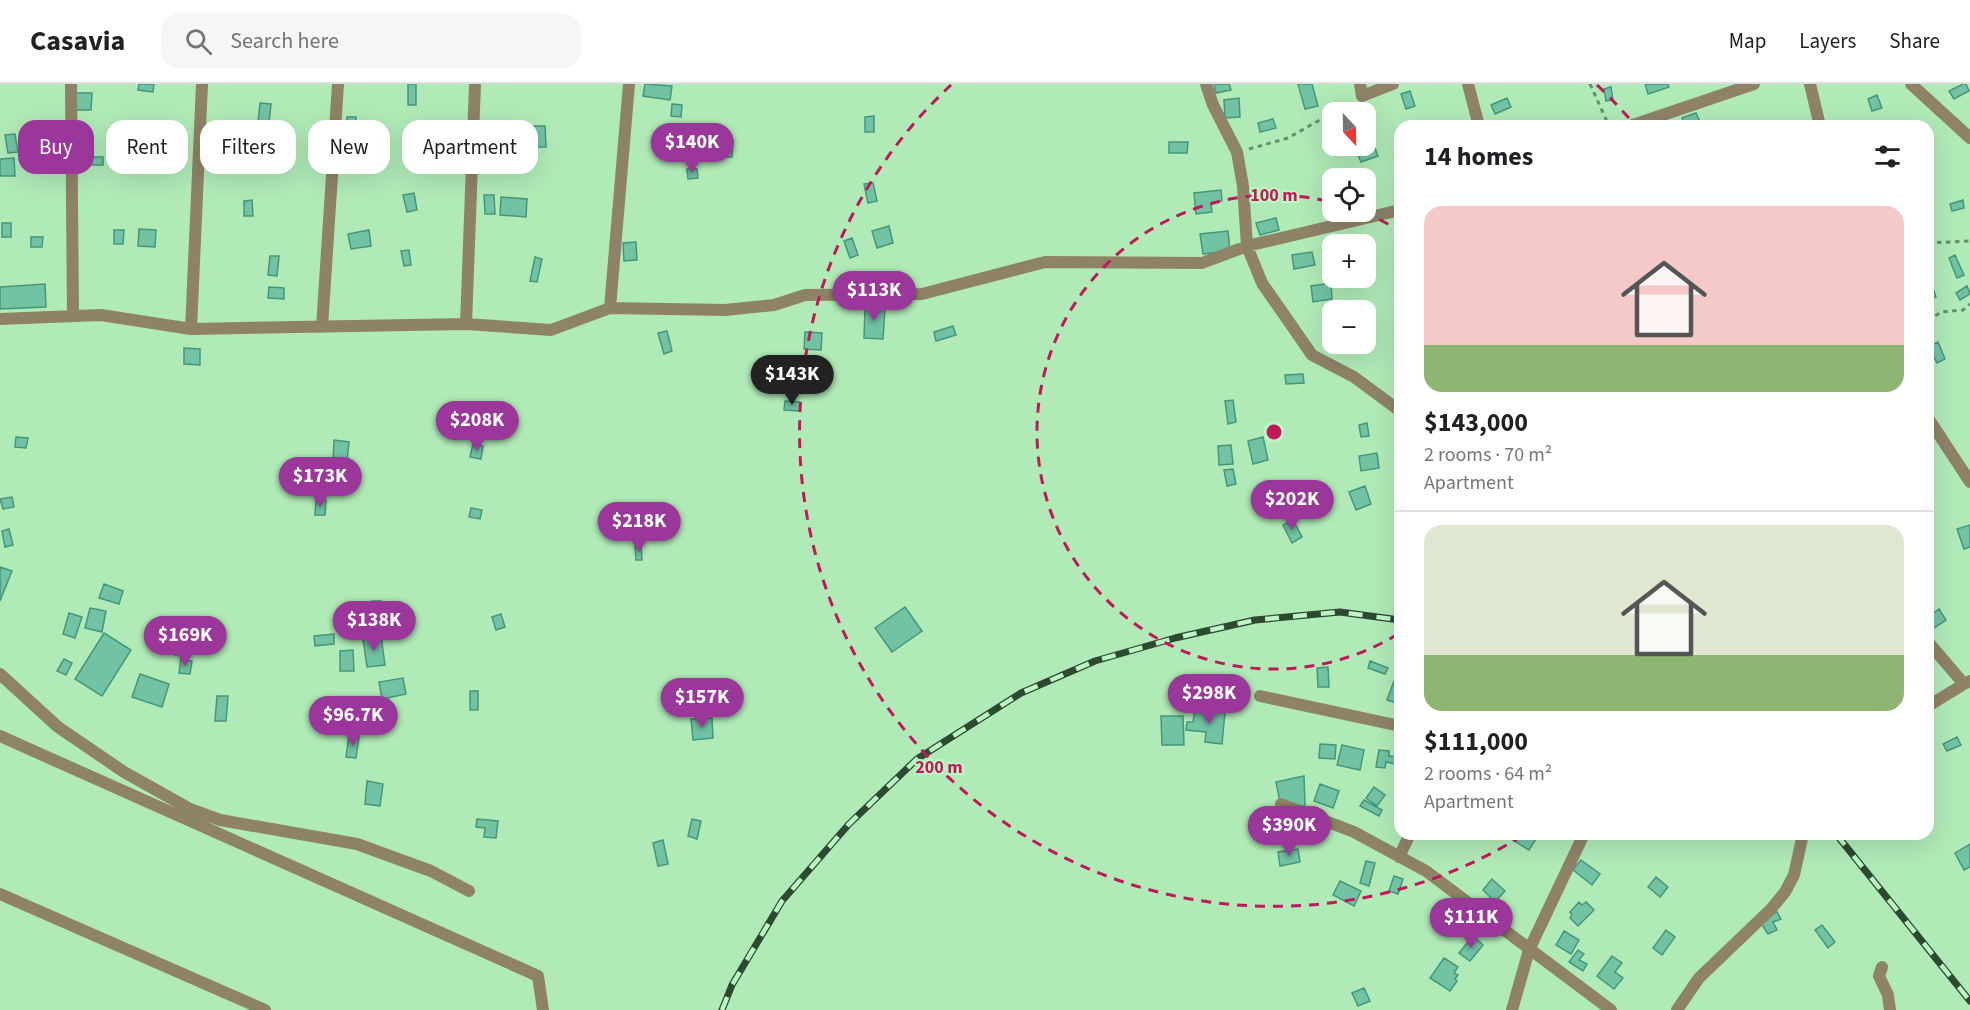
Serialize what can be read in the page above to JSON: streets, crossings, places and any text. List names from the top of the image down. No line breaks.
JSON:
{"north":"bottom","page":{"header":"Casavia","search":"Search here","nav":["Map","Layers","Share"],"map_buttons":["+","−"],"chip":["Buy","Rent","Filters","New","Apartment"],"heading":"14 homes","price":["$140K","$113K","$143K","$208K","$173K","$202K","$218K","$138K","$169K","$298K","$157K","$96.7K","$390K","$111K"],"list":[{"name":"$143,000","note":"2 rooms · 70 m² · Apartment"},{"name":"$111,000","note":"2 rooms · 64 m² · Apartment"}]},"rings":["100 m","200 m"]}
